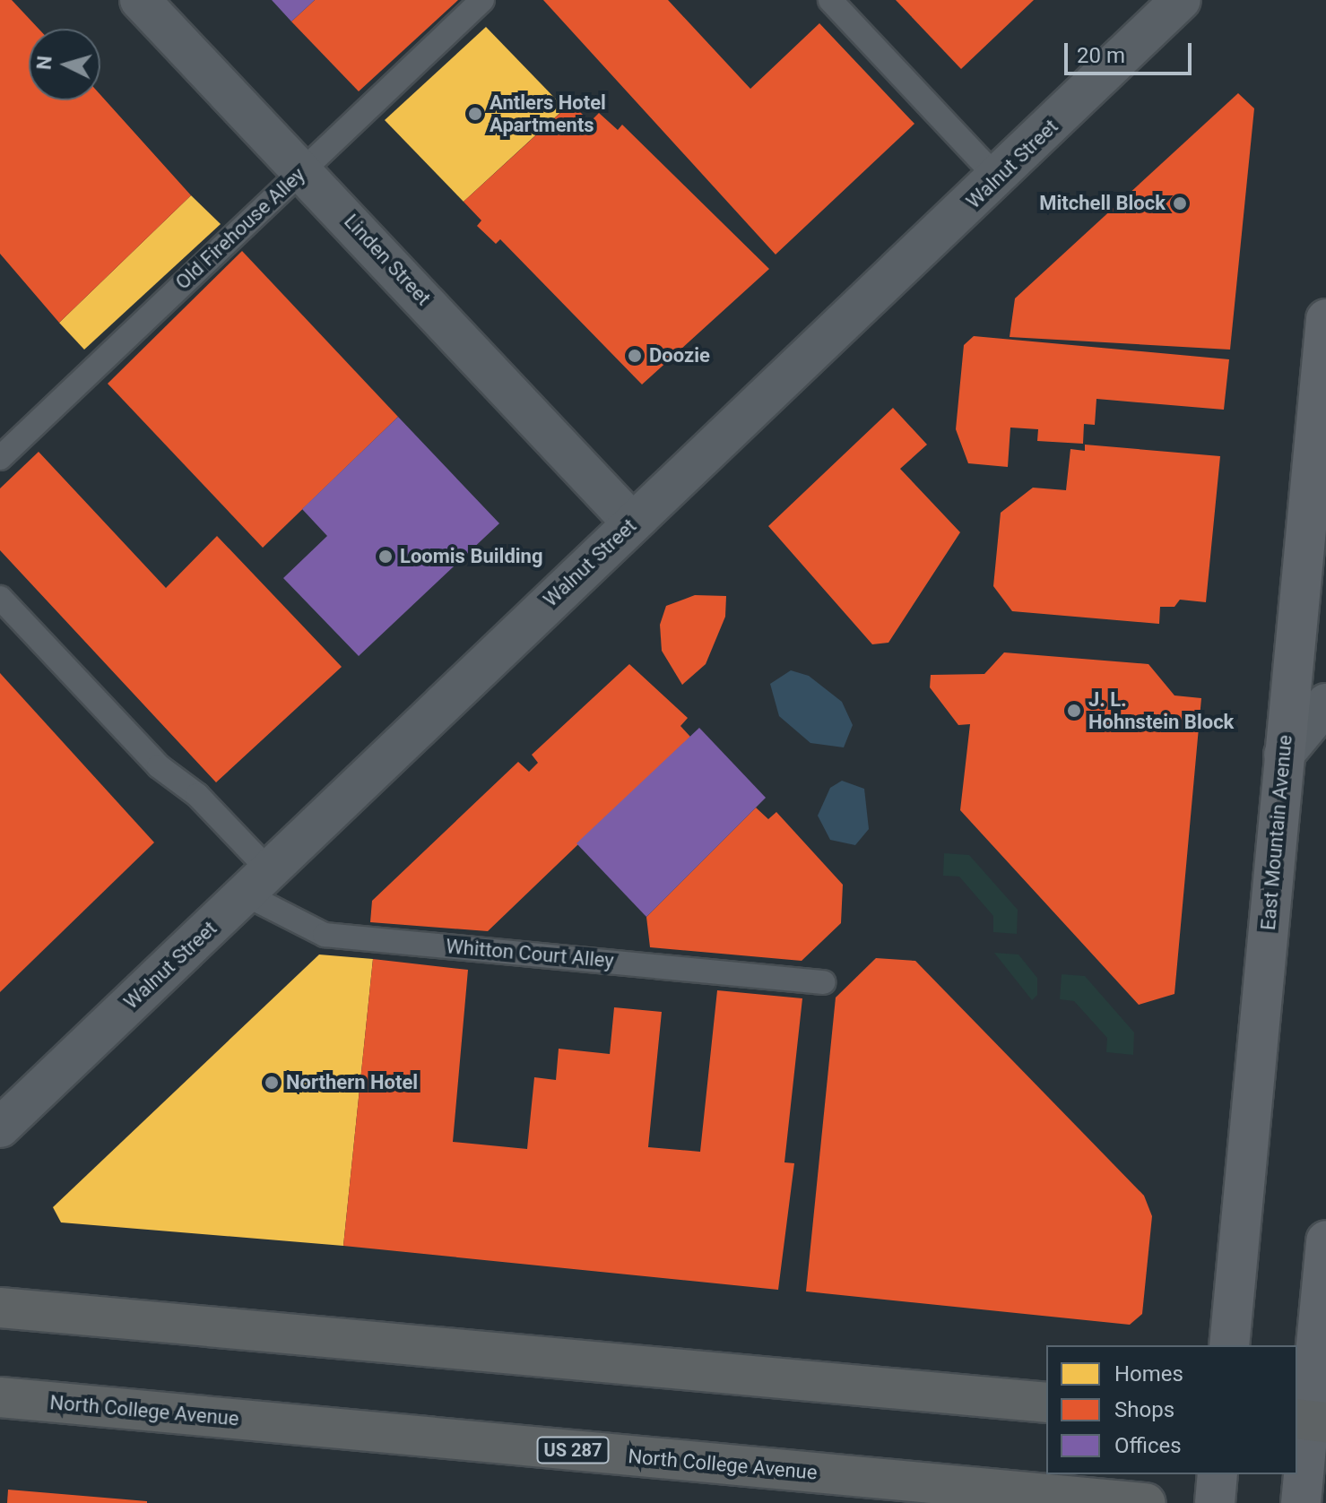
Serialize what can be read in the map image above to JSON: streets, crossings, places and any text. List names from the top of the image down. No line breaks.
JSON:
{"streets":{"highway":["North College Avenue","US 287"],"street":["Walnut Street","Linden Street","East Mountain Avenue"],"lane":["Old Firehouse Alley","Whitton Court Alley"]},"crossings":[["Walnut Street","Linden Street"],["Walnut Street","Whitton Court Alley"],["Old Firehouse Alley","Linden Street"]],"places":["Antlers Hotel Apartments","Mitchell Block","Doozie","Loomis Building","J. L. Hohnstein Block","Northern Hotel"],"legend":["Homes","Shops","Offices"],"scale_bar":"20 m","north":"left"}
